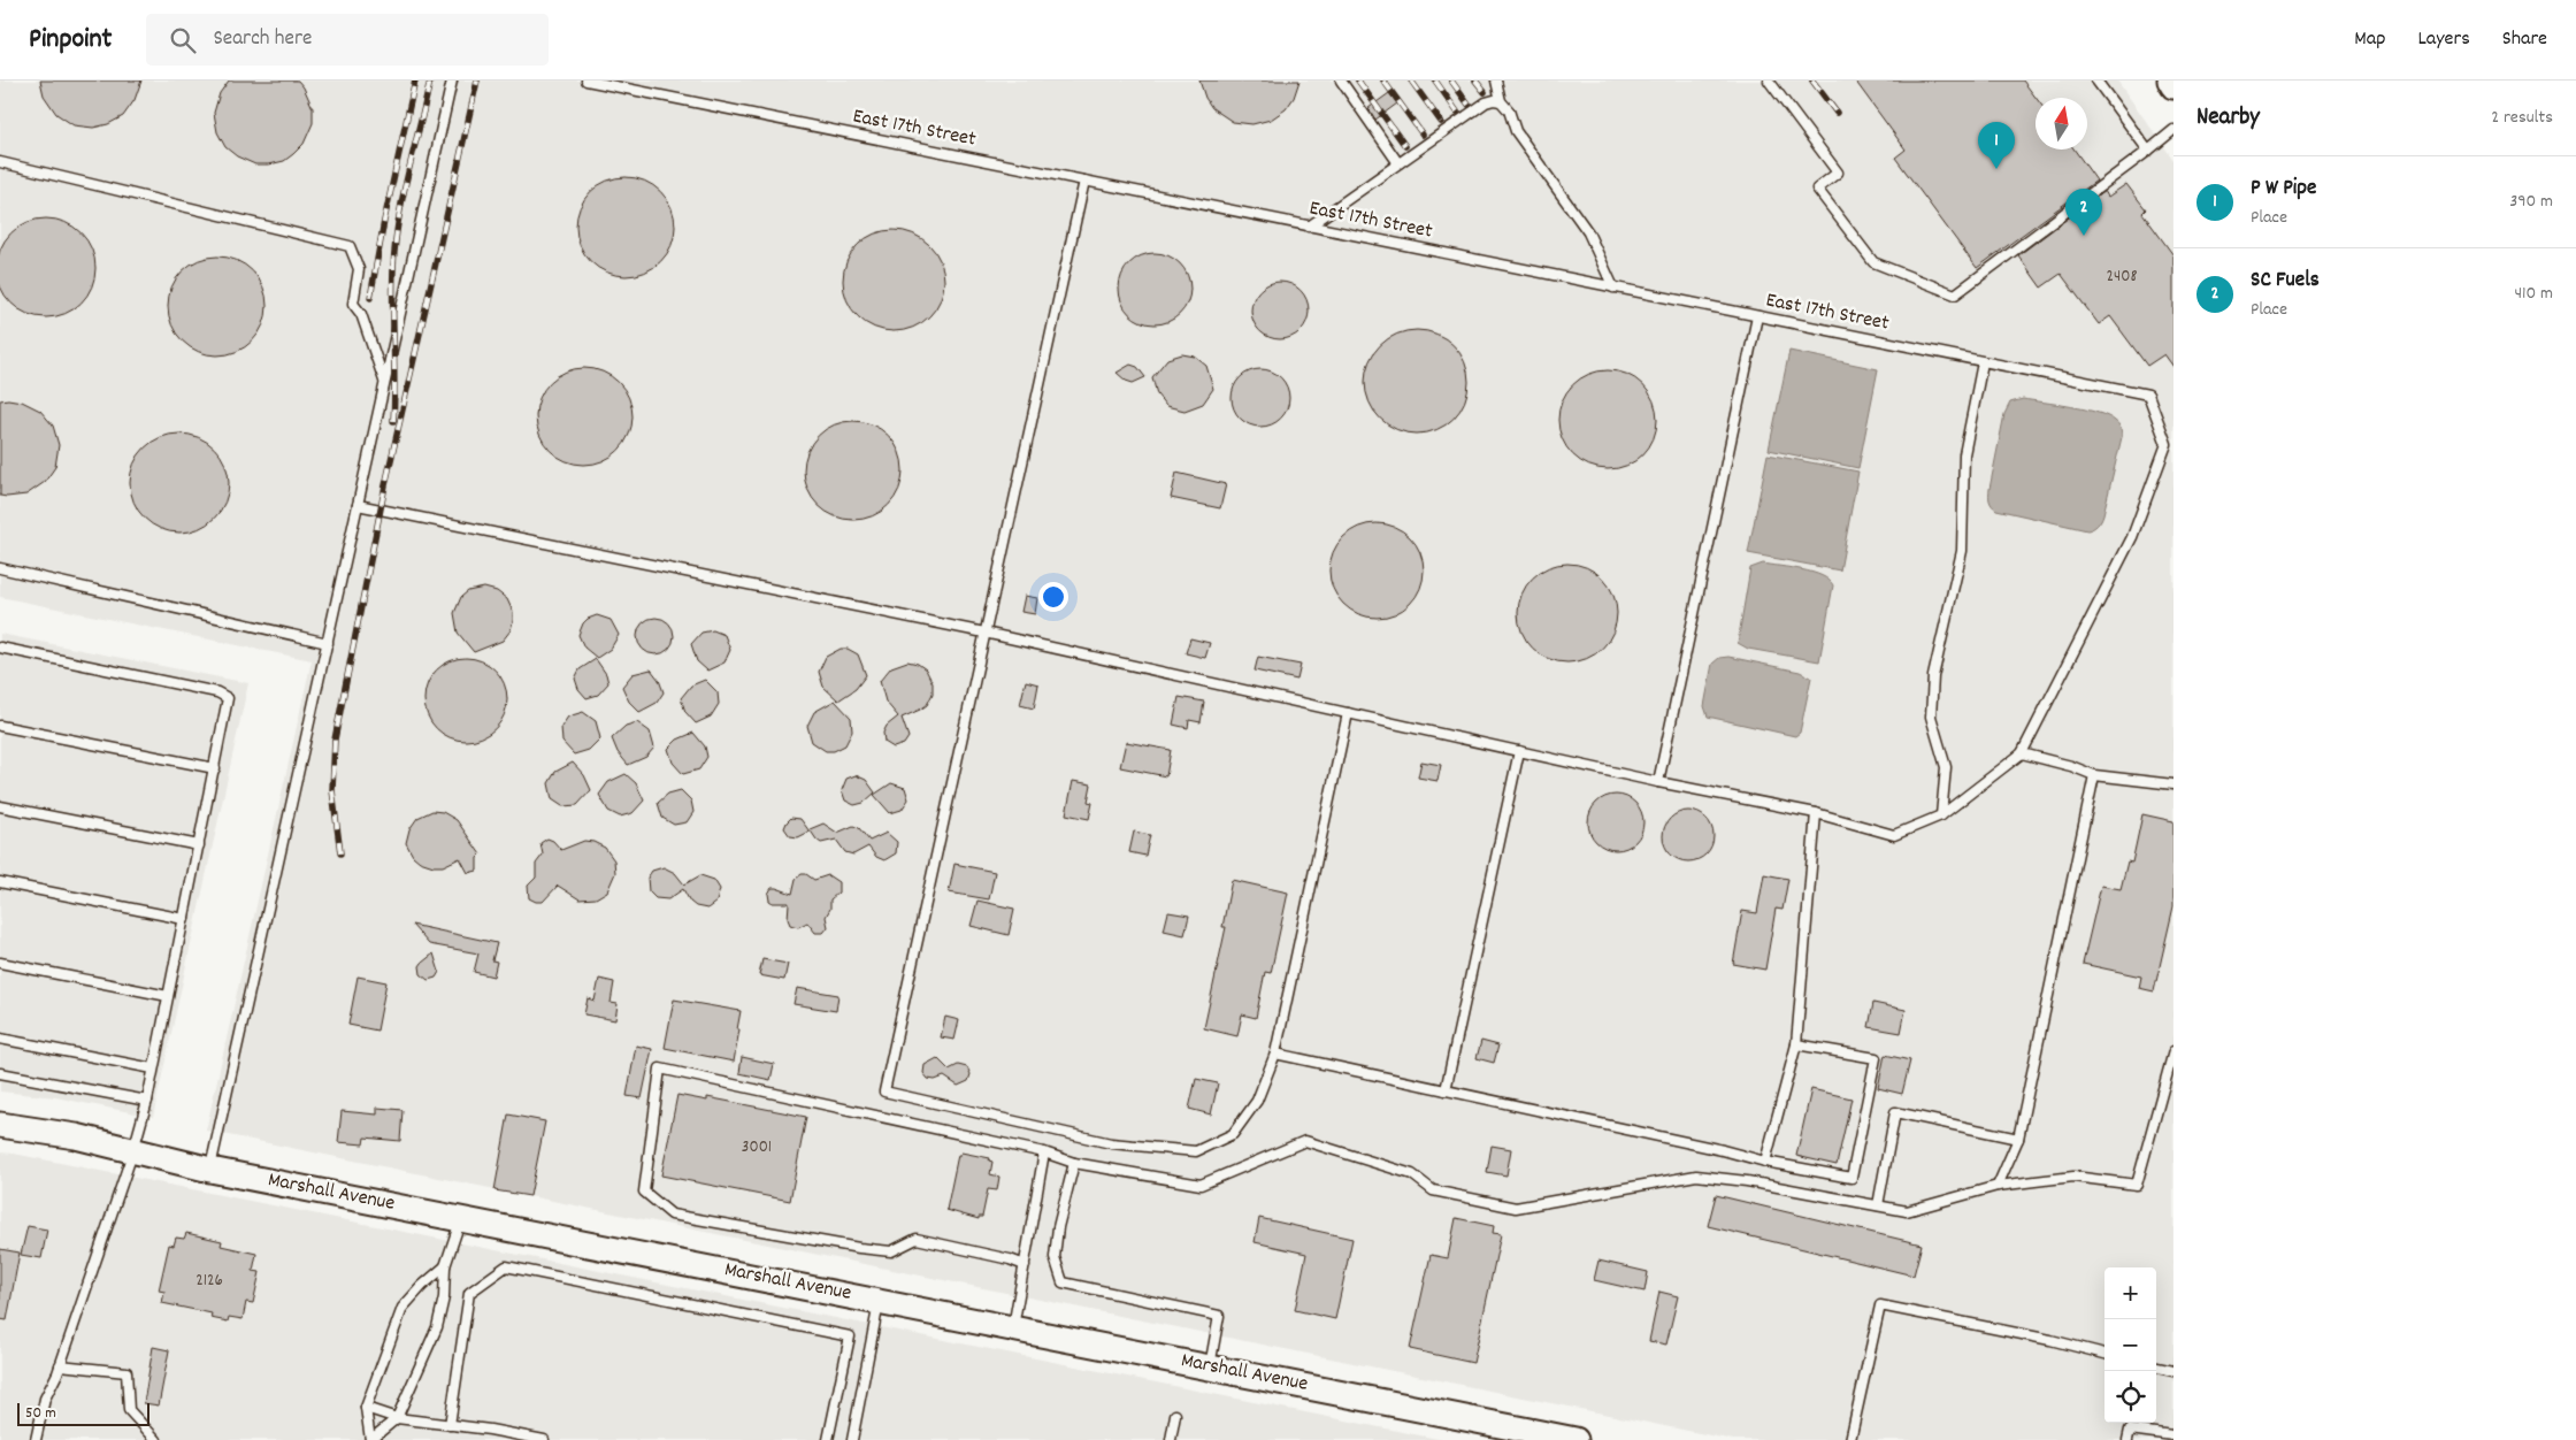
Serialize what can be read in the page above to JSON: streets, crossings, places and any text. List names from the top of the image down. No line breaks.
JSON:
{"streets":{"street":["Marshall Avenue"],"lane":["East 17th Street"]},"house_numbers":["2408","3001","2126"],"scale_bar":"50 m","north":"top","page":{"header":"Pinpoint","search":"Search here","nav":["Map","Layers","Share"],"heading":["Nearby","2 results"],"pins":["1","2"],"list":[{"mark":"1","name":"P W Pipe","note":"Place","value":"390 m"},{"mark":"2","name":"SC Fuels","note":"Place","value":"410 m"}],"map_buttons":["+","−"],"scale":"50 m"}}
